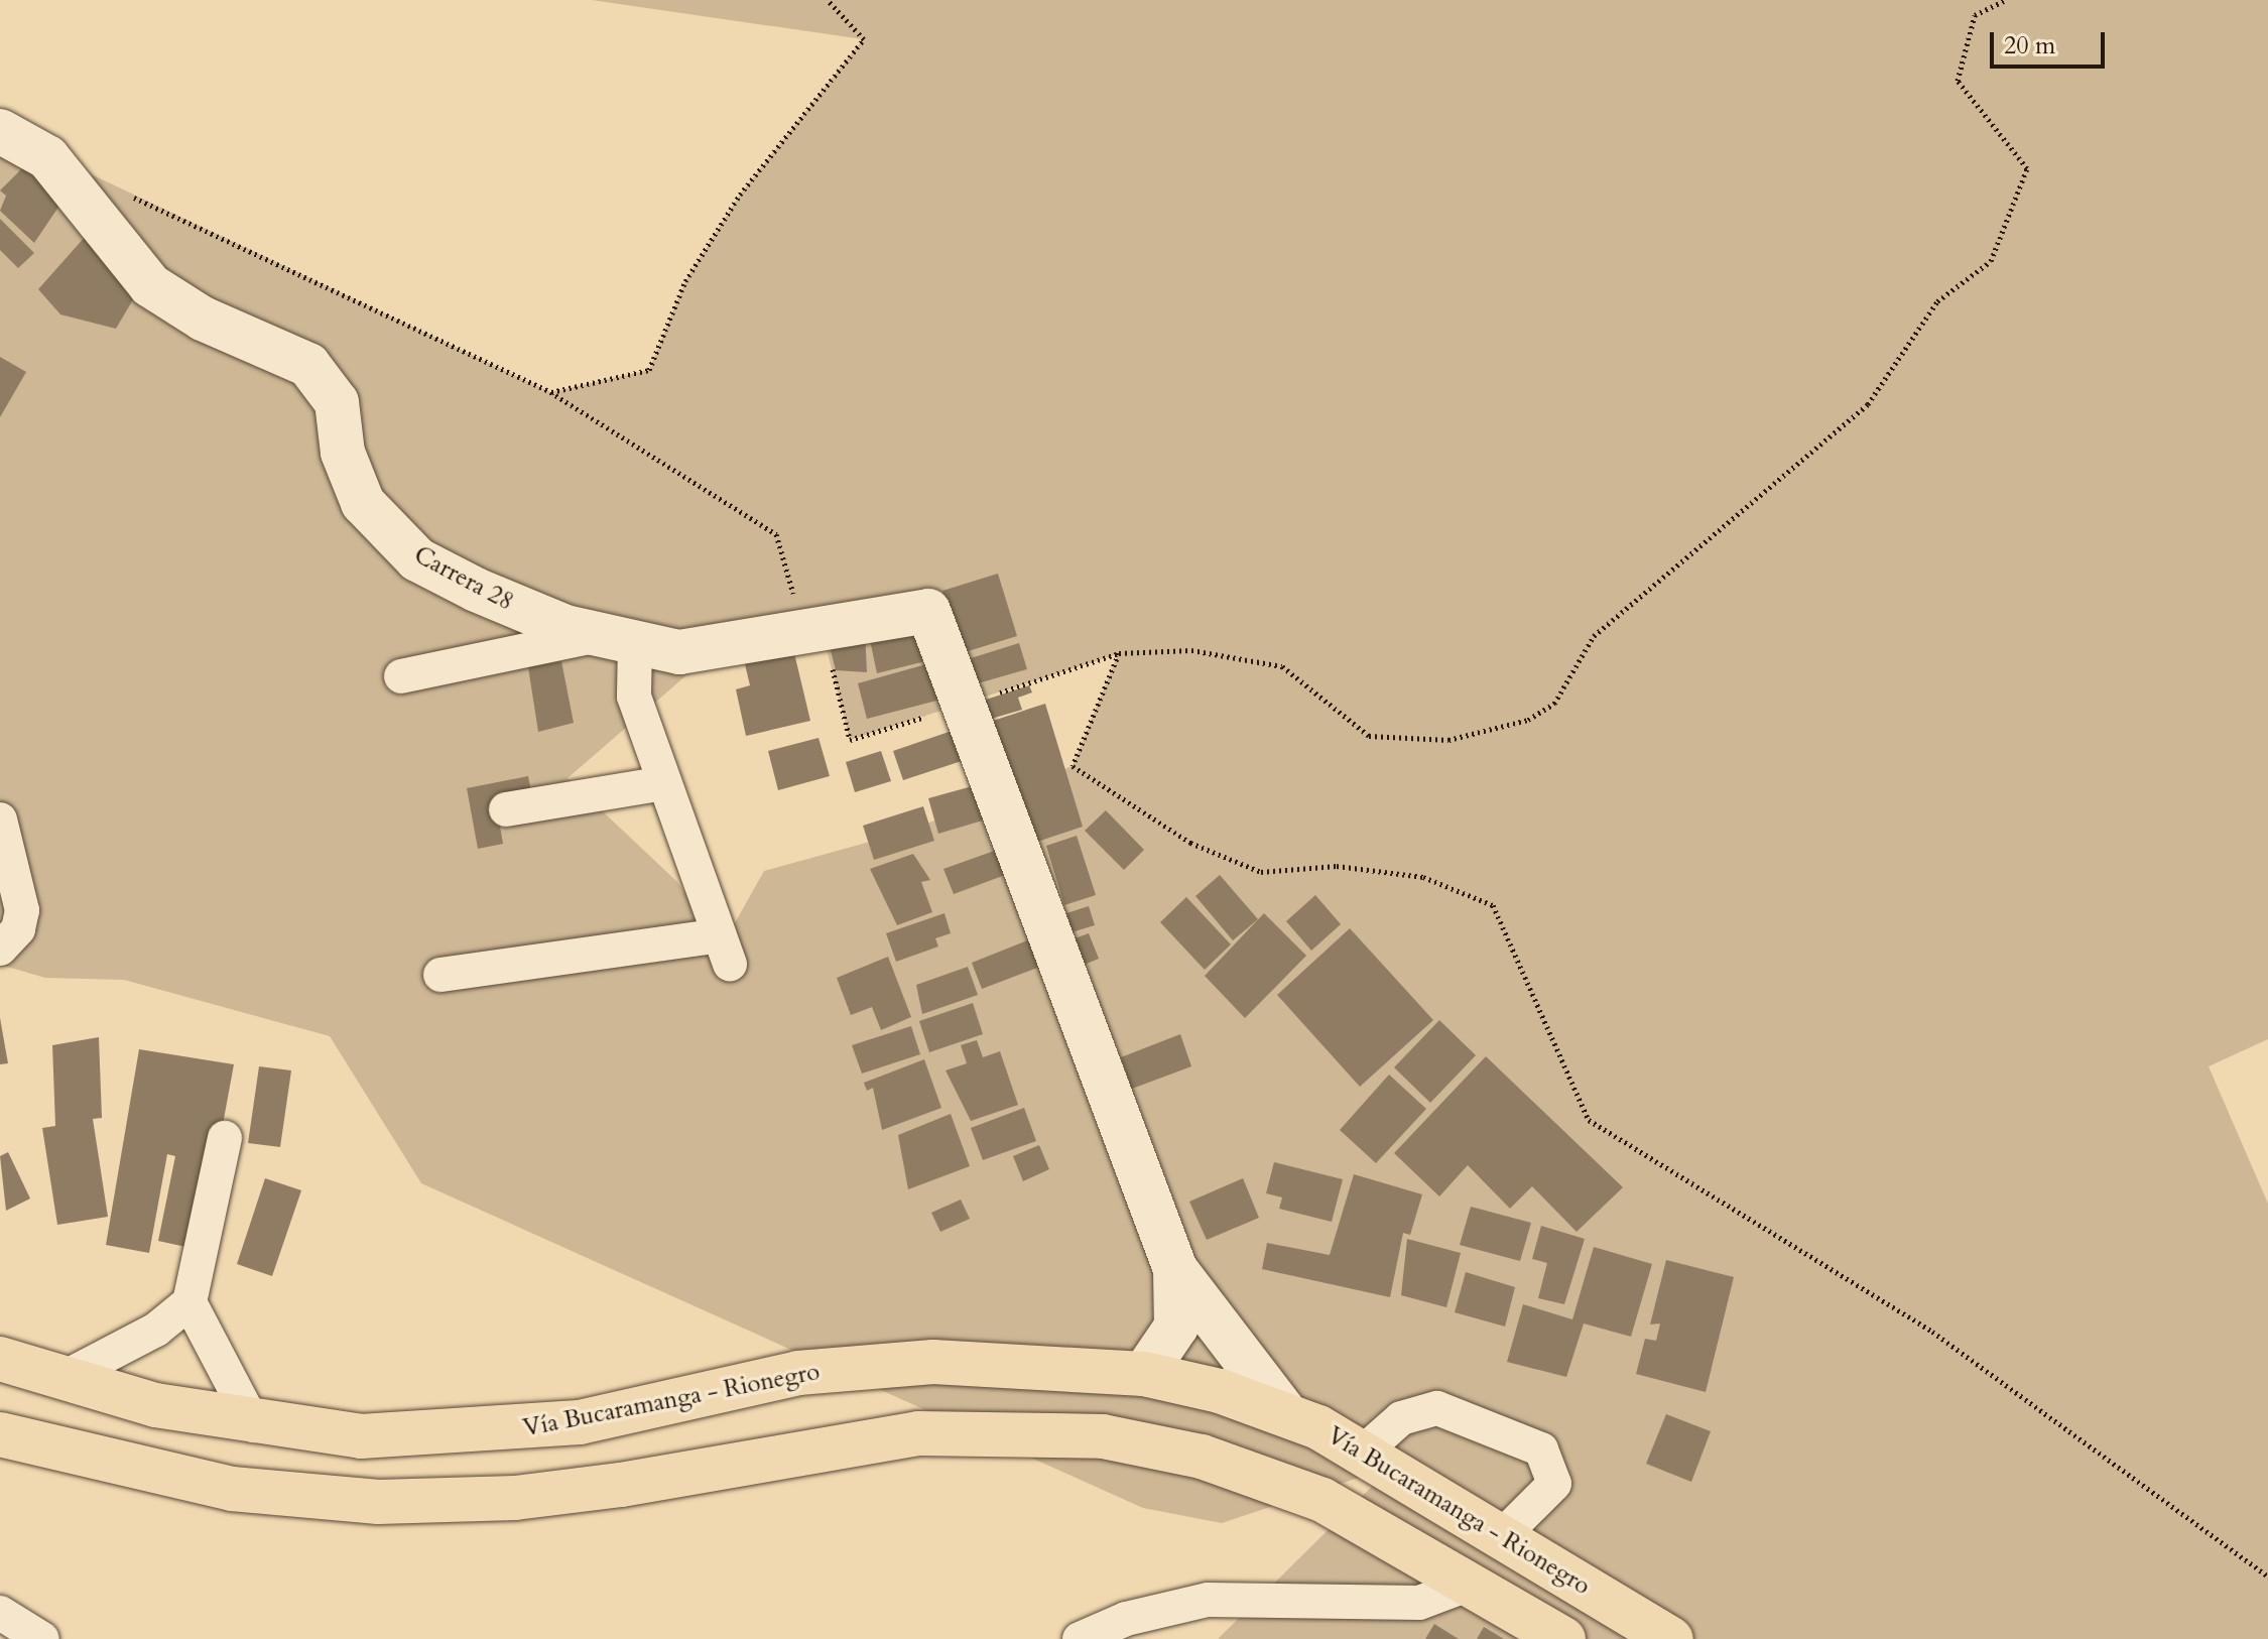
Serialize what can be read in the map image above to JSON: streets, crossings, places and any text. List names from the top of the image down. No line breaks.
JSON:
{"streets":{"highway":["Vía Bucaramanga - Rionegro"],"street":["Carrera 28"]},"scale_bar":"20 m"}
